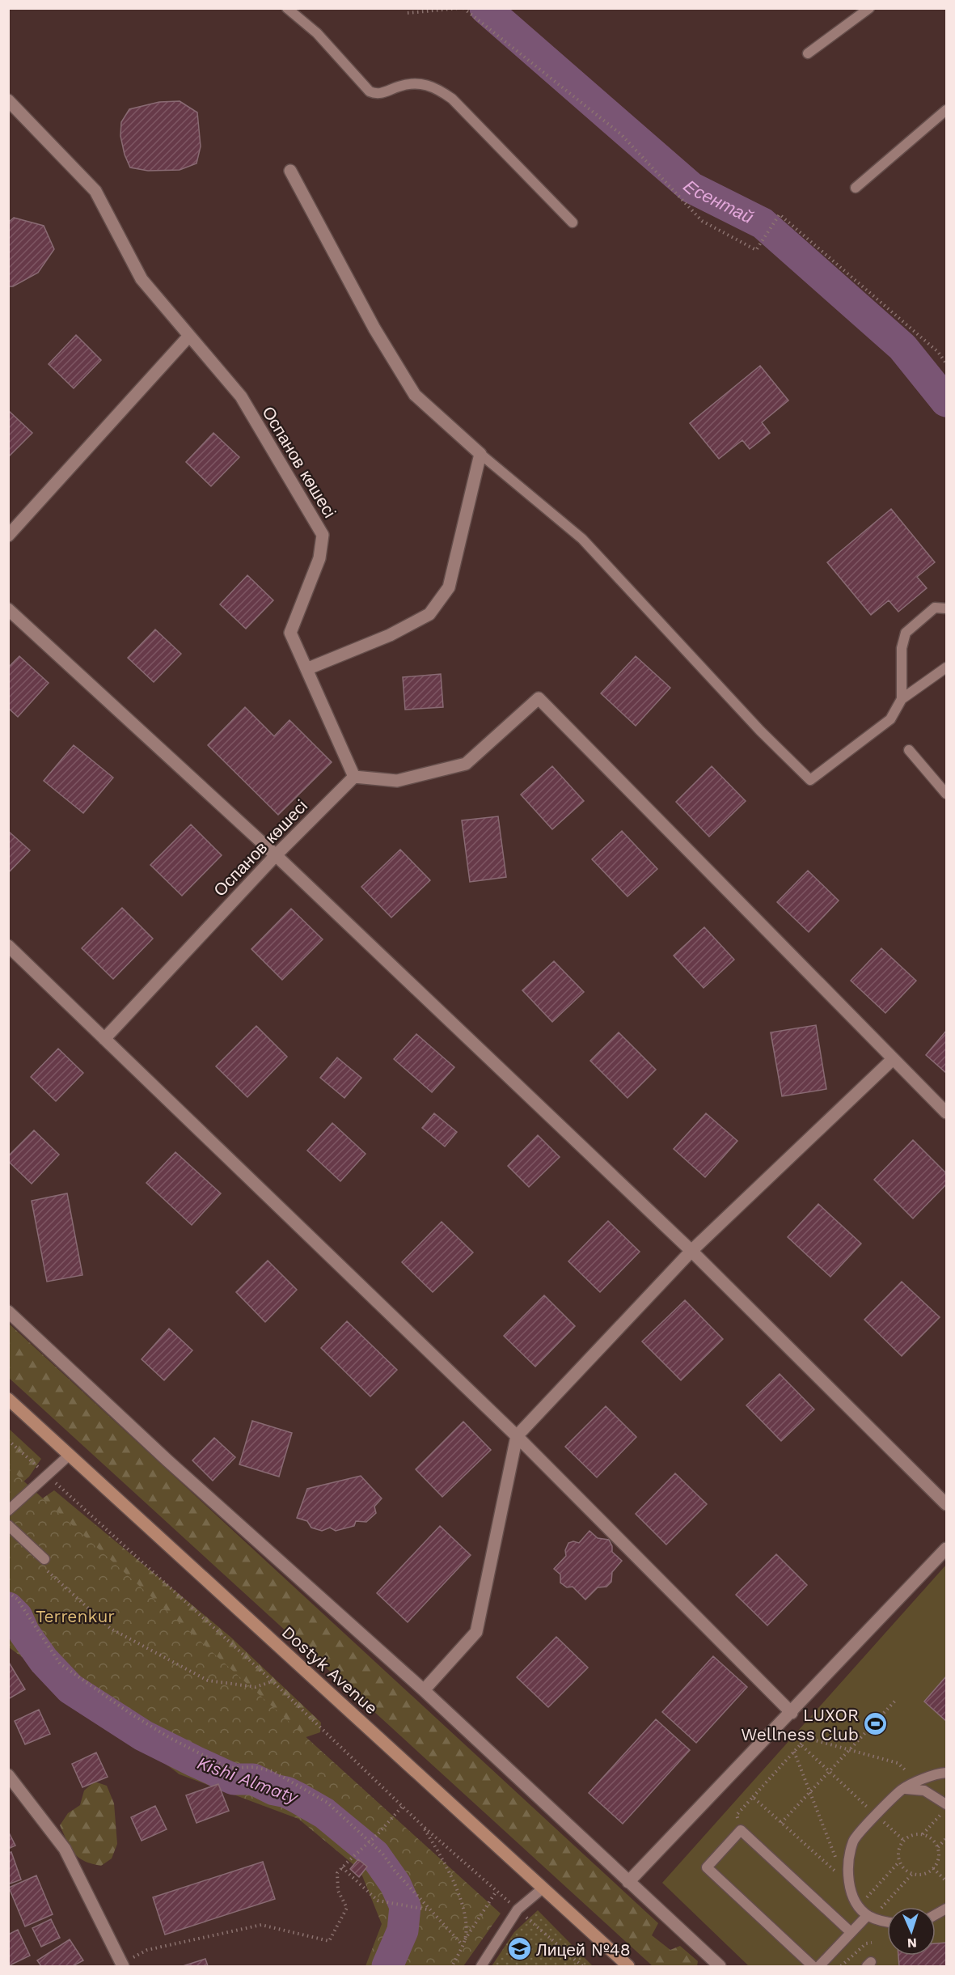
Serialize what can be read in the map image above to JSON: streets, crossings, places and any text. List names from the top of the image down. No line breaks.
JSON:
{"streets":{"main road":["Dostyk Avenue"],"street":["Оспанов көшесі"]},"water":["Есентай","Kіshі Almaty"],"parks":["Terrenkur"],"places":{"sports":["LUXOR Wellness Club"],"school or university":["Лицей №48"]},"north":"bottom"}
